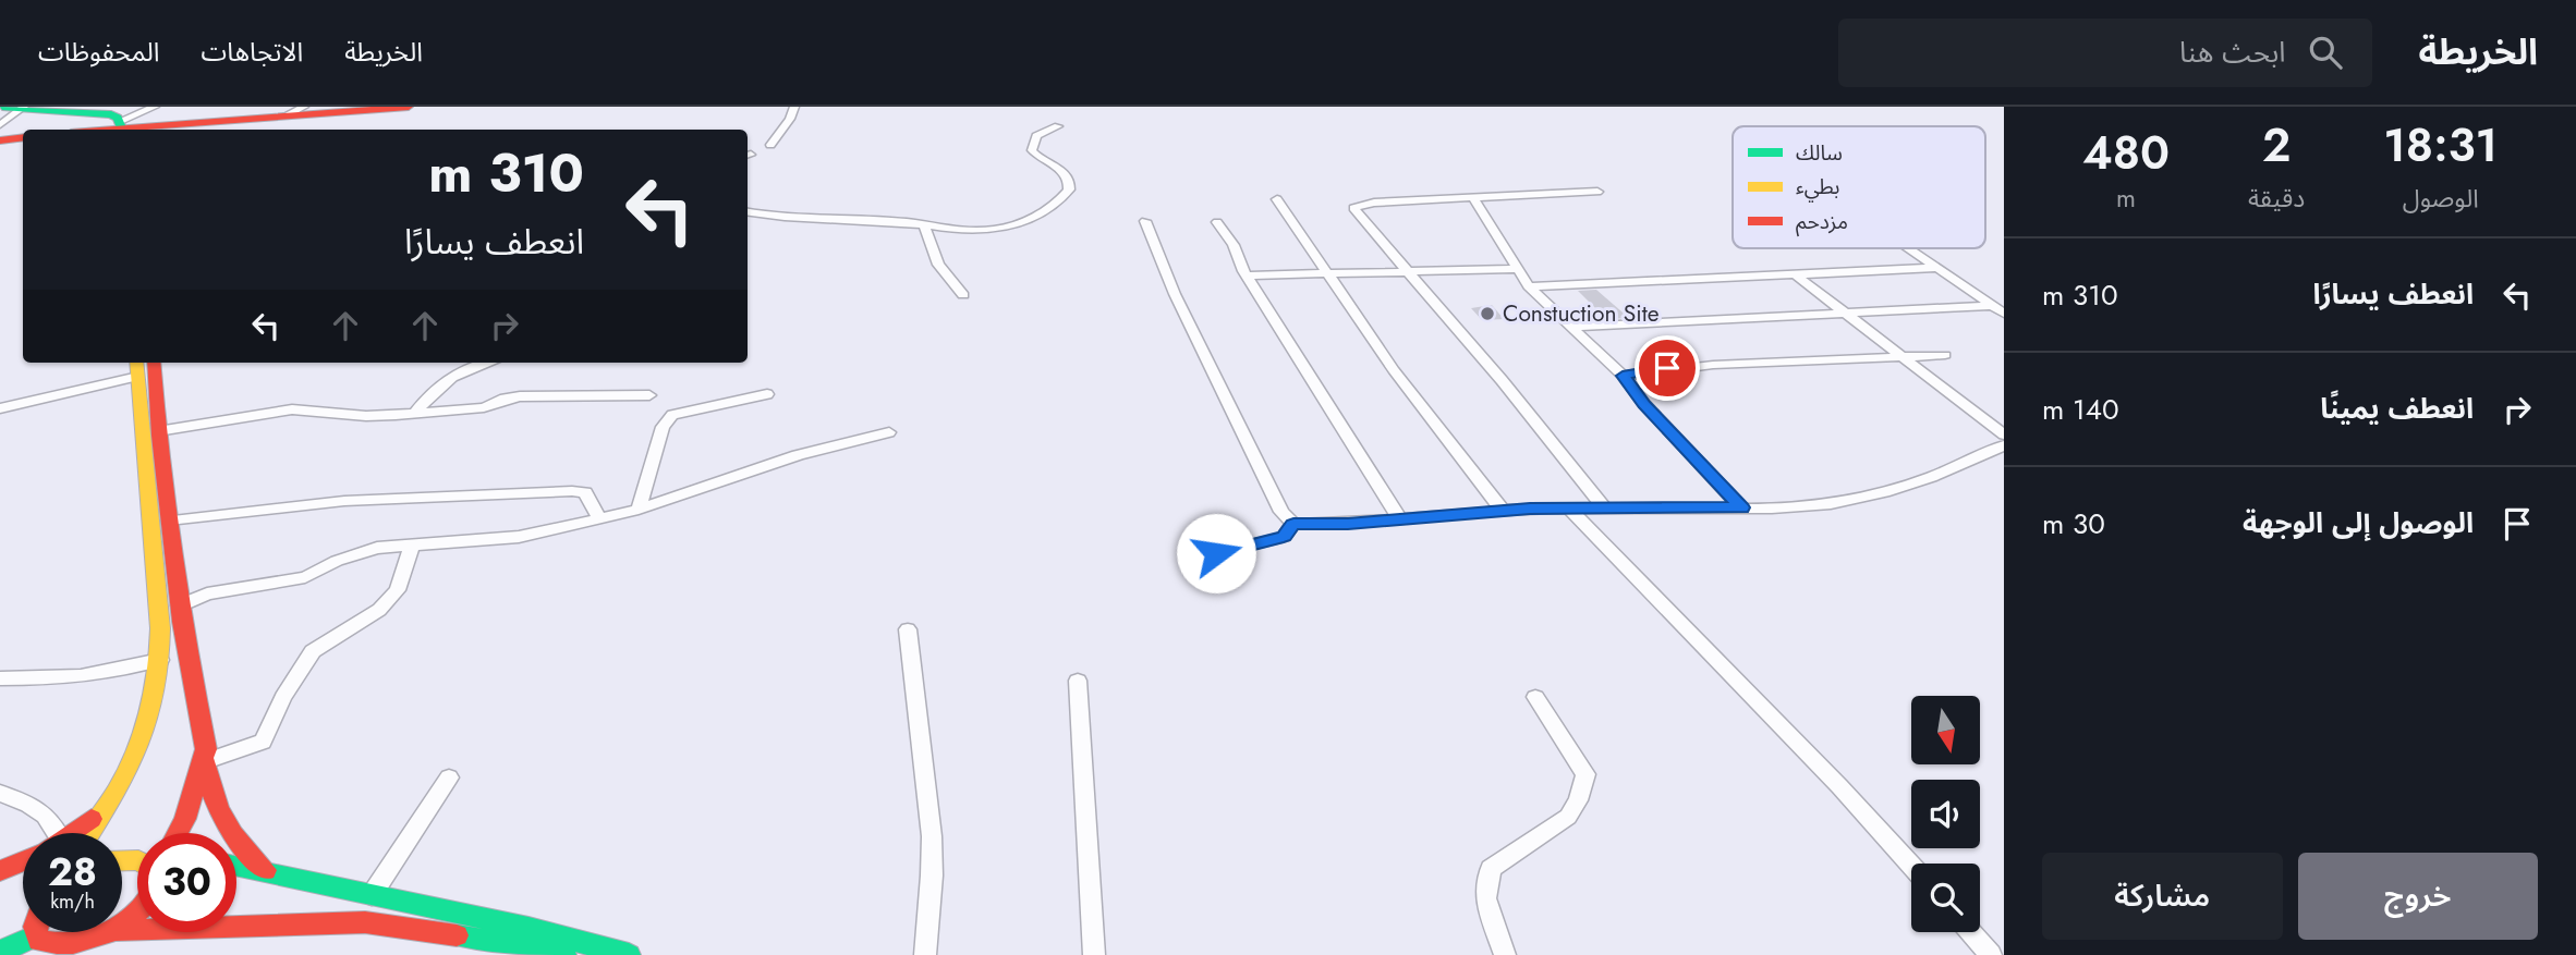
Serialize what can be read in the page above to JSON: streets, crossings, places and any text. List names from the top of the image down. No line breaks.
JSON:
{"places":["Constuction Site"],"legend":["سالك","بطيء","مزدحم"],"north":"bottom","page":{"header":"الخريطة","search":"ابحث هنا","nav":["الخريطة","الاتجاهات","المحفوظات"],"eta":["18:31","الوصول","2","دقيقة","480","m"],"turn":["310 m","انعطف يسارًا"],"list":[{"name":"انعطف يسارًا","value":"310 m"},{"name":"انعطف يمينًا","value":"140 m"},{"name":"الوصول إلى الوجهة","value":"30 m"}],"speed":"28 km/h","limit":"30","buttons":["خروج","مشاركة"]}}
